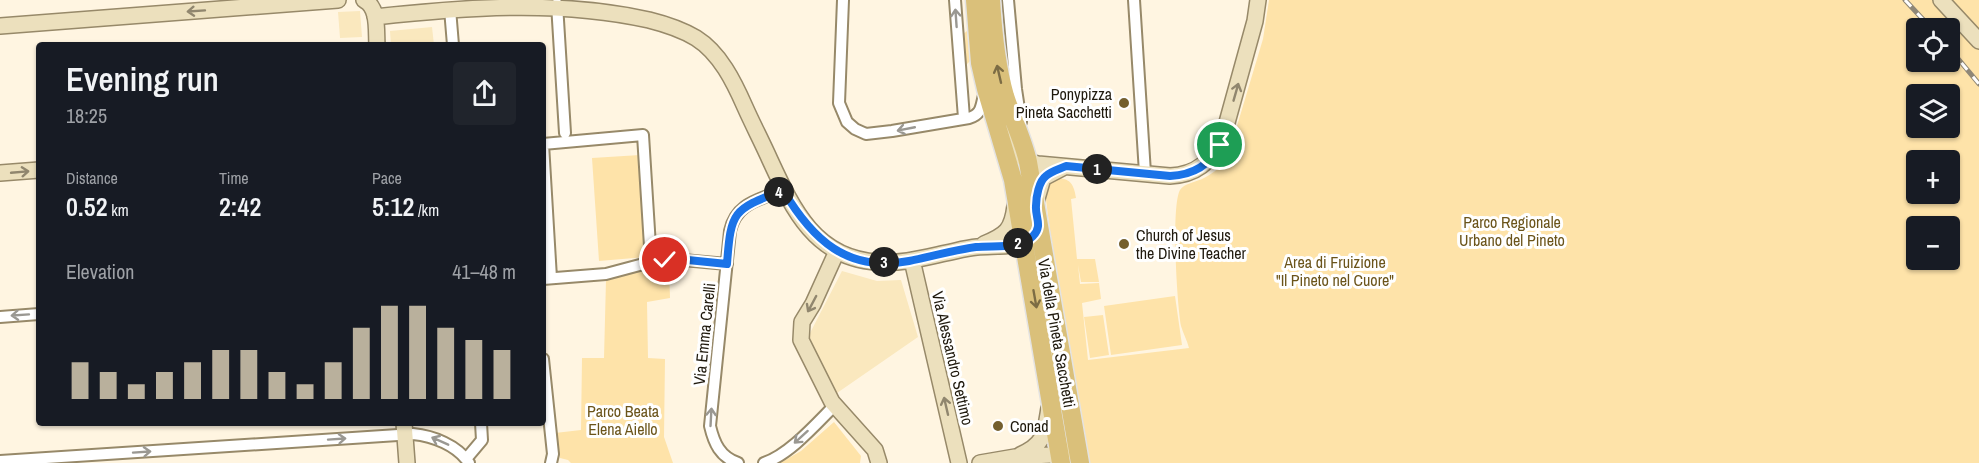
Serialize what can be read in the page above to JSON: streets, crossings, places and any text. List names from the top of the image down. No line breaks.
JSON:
{"streets":{"main road":["Via della Pineta Sacchetti"],"street":["Via Emma Carelli","Via Alessandro Settimo"]},"one_way":["Via Alessandro Settimo"],"parks":["Parco Regionale Urbano del Pineto","Area di Fruizione \"Il Pineto nel Cuore\"","Parco Beata Elena Aiello"],"places":["Ponypizza Pineta Sacchetti","Church of Jesus the Divine Teacher","Conad"],"page":{"map_buttons":["+","−"],"heading":["Evening run","18:25"],"stats":[["Distance","0.52 km"],["Time","2:42"],["Pace","5:12 /km"]],"pins":["1","4","2","3"],"chart":["Elevation","41–48 m"]}}
